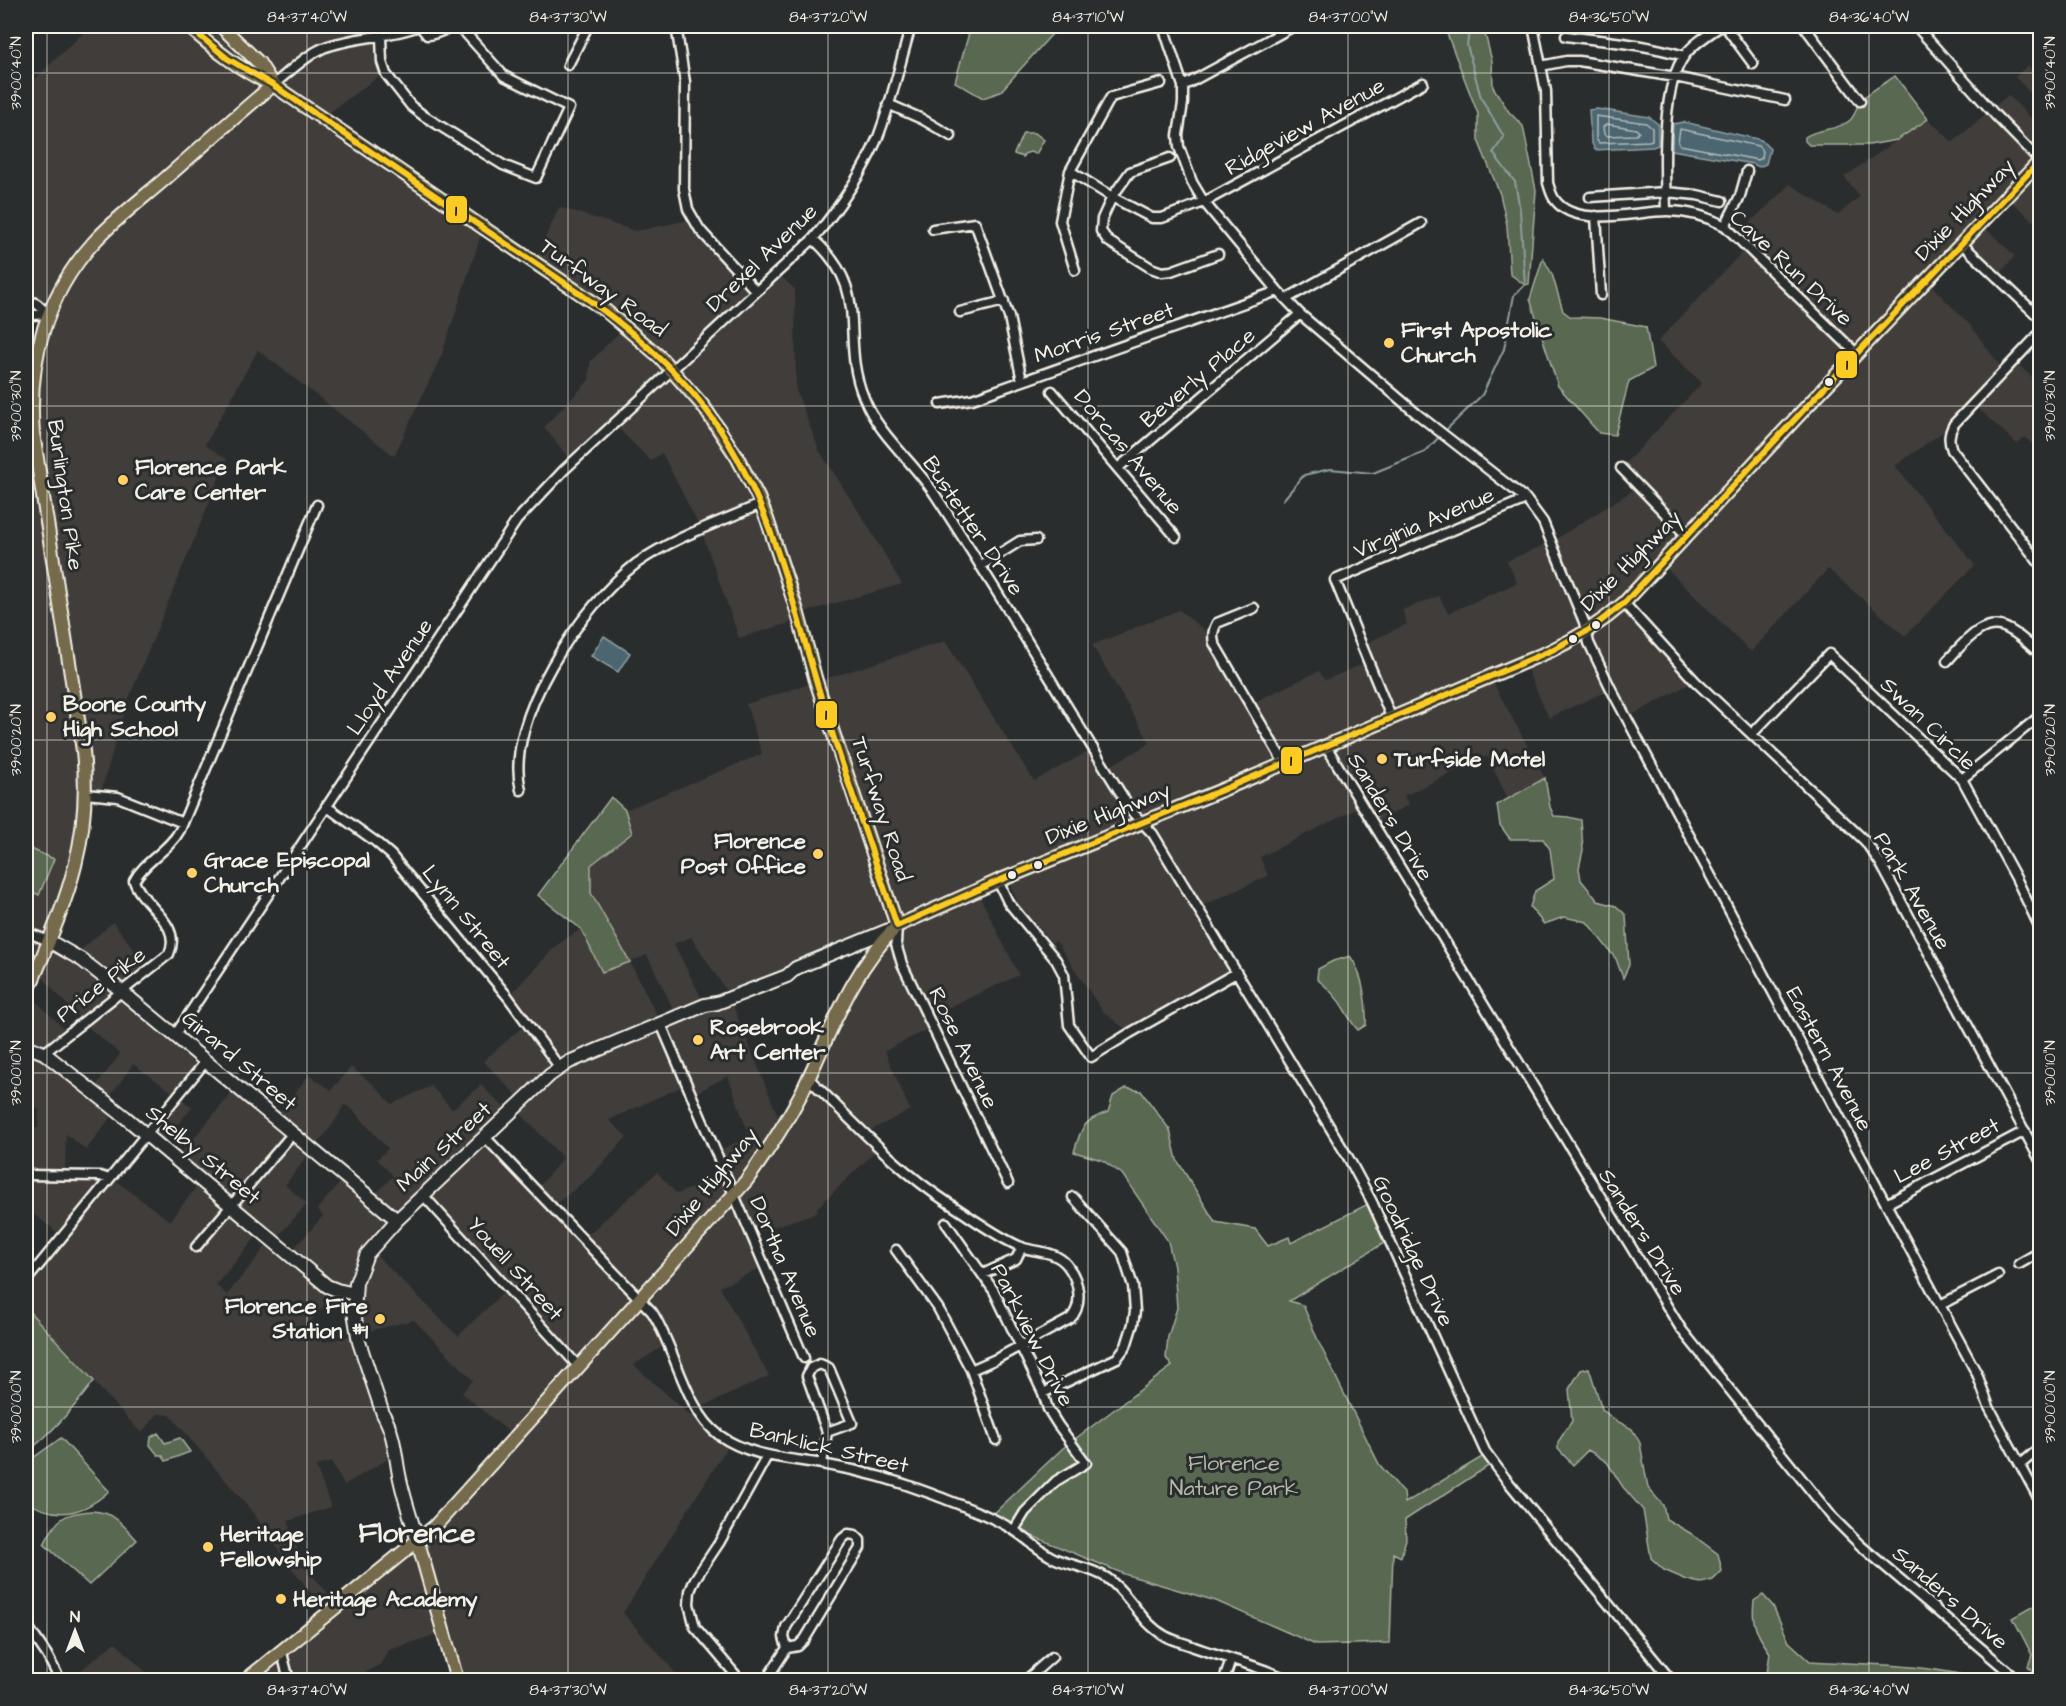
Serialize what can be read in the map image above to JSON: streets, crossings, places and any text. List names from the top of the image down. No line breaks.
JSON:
{"streets":{"main road":["Dixie Highway","Turfway Road","Burlington Pike"],"street":["Ridgeview Avenue","Drexel Avenue","Cave Run Drive","Morris Street","Beverly Place","Dorcas Avenue","Virginia Avenue","Bustetter Drive","Lloyd Avenue","Swan Circle","Sanders Drive","Park Avenue","Lynn Street","Price Pike","Rose Avenue","Eastern Avenue","Girard Street","Main Street","Lee Street","Shelby Street","Goodridge Drive","Dortha Avenue","Youell Street","Parkview Drive","Banklick Street"]},"crossings":[["Ridgeview Avenue","Eastern Avenue"],["Dixie Highway","Cave Run Drive"],["Dixie Highway","Turfway Road"],["Dixie Highway","Virginia Avenue"],["Dixie Highway","Bustetter Drive"],["Dixie Highway","Sanders Drive"],["Dixie Highway","Park Avenue"],["Dixie Highway","Rose Avenue"],["Dixie Highway","Eastern Avenue"],["Dixie Highway","Main Street"],["Dixie Highway","Goodridge Drive"],["Dixie Highway","Dortha Avenue"],["Dixie Highway","Youell Street"],["Dixie Highway","Banklick Street"],["Drexel Avenue","Turfway Road"],["Drexel Avenue","Bustetter Drive"],["Drexel Avenue","Lloyd Avenue"],["Turfway Road","Burlington Pike"],["Turfway Road","Lloyd Avenue"],["Turfway Road","Rose Avenue"],["Turfway Road","Main Street"],["Morris Street","Eastern Avenue"],["Beverly Place","Dorcas Avenue"],["Beverly Place","Eastern Avenue"],["Burlington Pike","Girard Street"],["Virginia Avenue","Eastern Avenue"],["Bustetter Drive","Goodridge Drive"],["Lloyd Avenue","Lynn Street"],["Lloyd Avenue","Girard Street"],["Swan Circle","Park Avenue"],["Park Avenue","Lee Street"],["Lynn Street","Main Street"],["Price Pike","Girard Street"],["Price Pike","Shelby Street"],["Rose Avenue","Main Street"],["Eastern Avenue","Lee Street"],["Girard Street","Main Street"],["Main Street","Shelby Street"],["Main Street","Dortha Avenue"],["Main Street","Youell Street"],["Main Street","Banklick Street"],["Parkview Drive","Banklick Street"]],"districts":["Florence"],"parks":["Florence Nature Park"],"places":["First Apostolic Church","Florence Park Care Center","Boone County High School","Turfside Motel","Florence Post Office","Grace Episcopal Church","Rosebrook Art Center","Florence Fire Station #1","Heritage Fellowship","Heritage Academy"],"lines":["transit line 1"],"north":"top","coordinates":["84°37'40\"W","84°37'30\"W","84°37'20\"W","84°37'10\"W","84°37'00\"W","84°36'50\"W","84°36'40\"W","39°00'40\"N","39°00'30\"N","39°00'20\"N","39°00'10\"N","39°00'00\"N"]}
